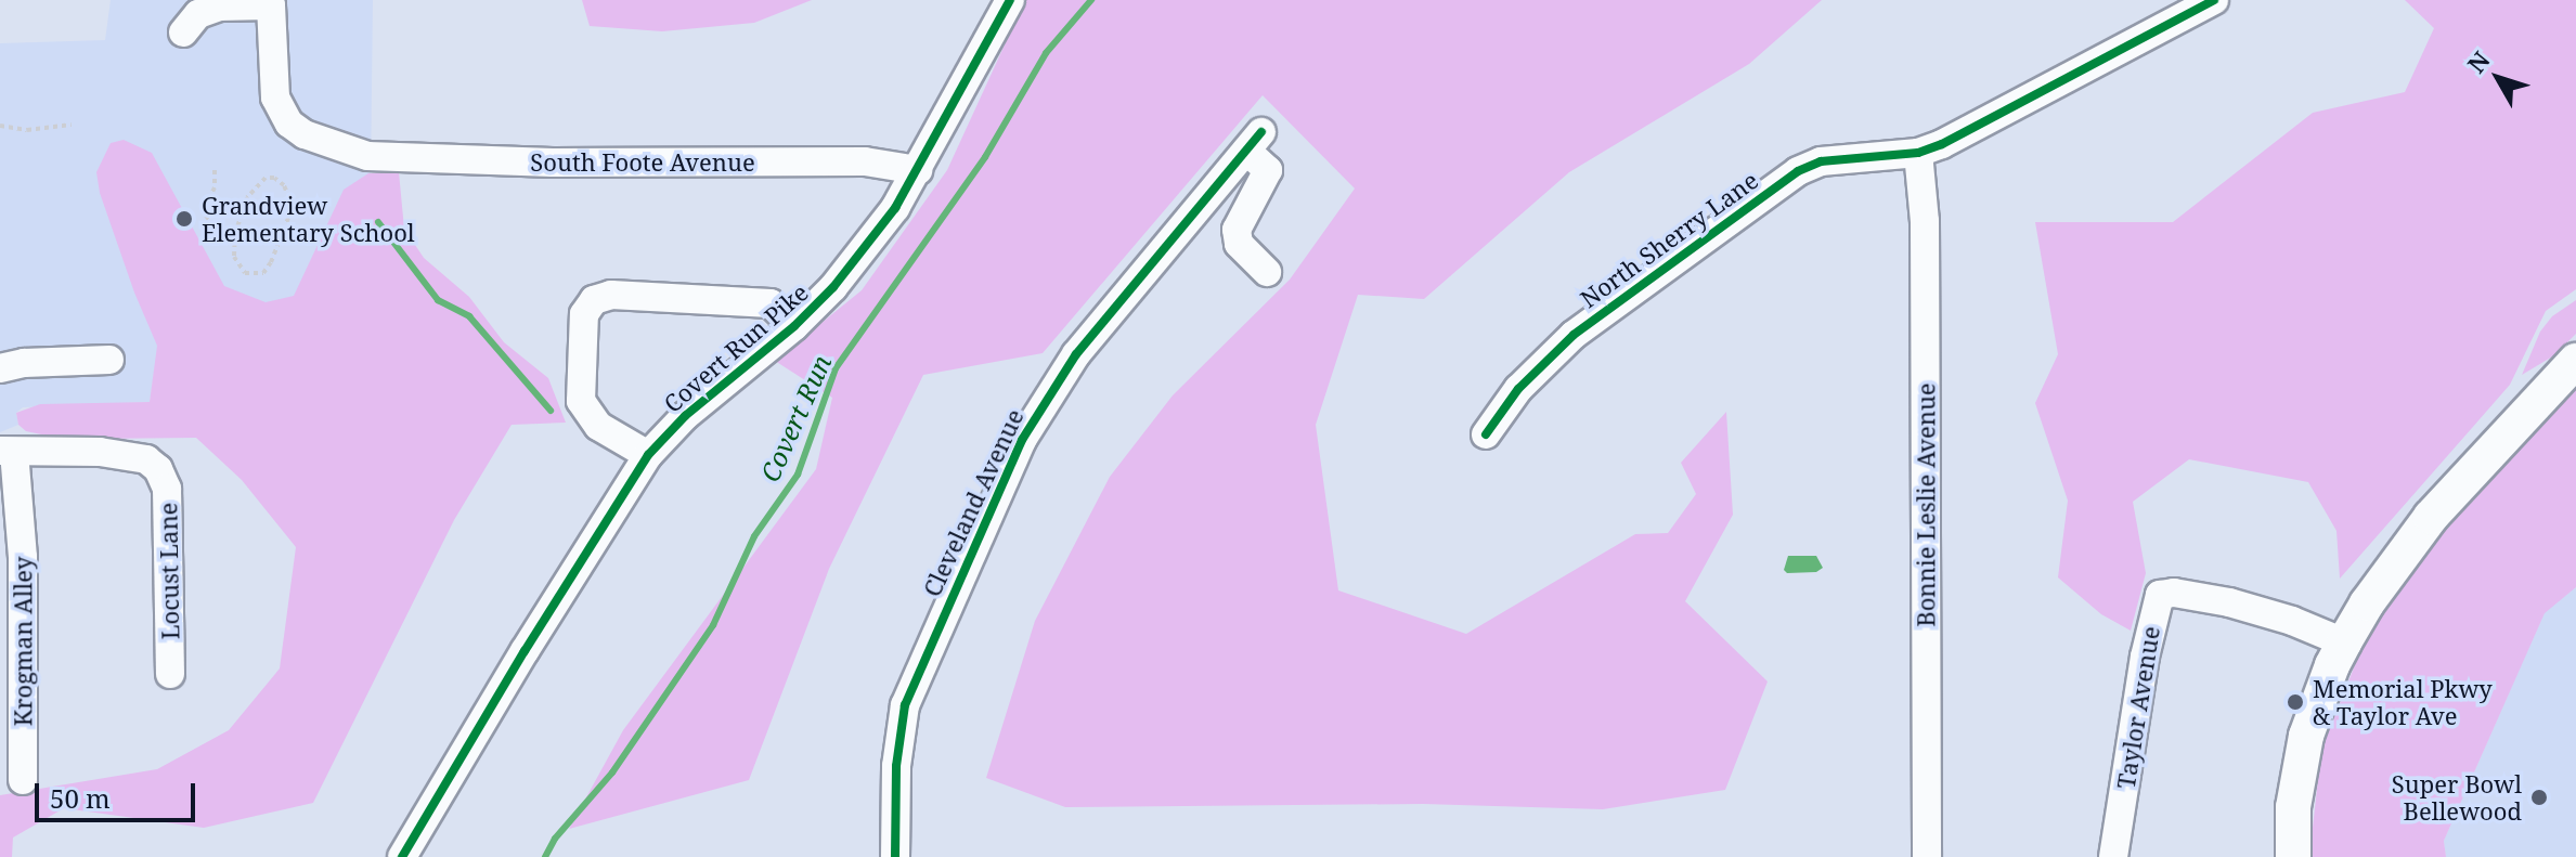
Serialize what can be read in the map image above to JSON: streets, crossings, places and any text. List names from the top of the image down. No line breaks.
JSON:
{"streets":{"street":["South Foote Avenue","North Sherry Lane","Covert Run Pike","Cleveland Avenue","Bonnie Leslie Avenue","Locust Lane","Krogman Alley","Taylor Avenue"]},"crossings":[["South Foote Avenue","Covert Run Pike"],["North Sherry Lane","Bonnie Leslie Avenue"],["Locust Lane","Krogman Alley"]],"water":["Covert Run"],"places":["Grandview Elementary School","Memorial Pkwy & Taylor Ave","Super Bowl Bellewood"],"scale_bar":"50 m","north":"top left"}
